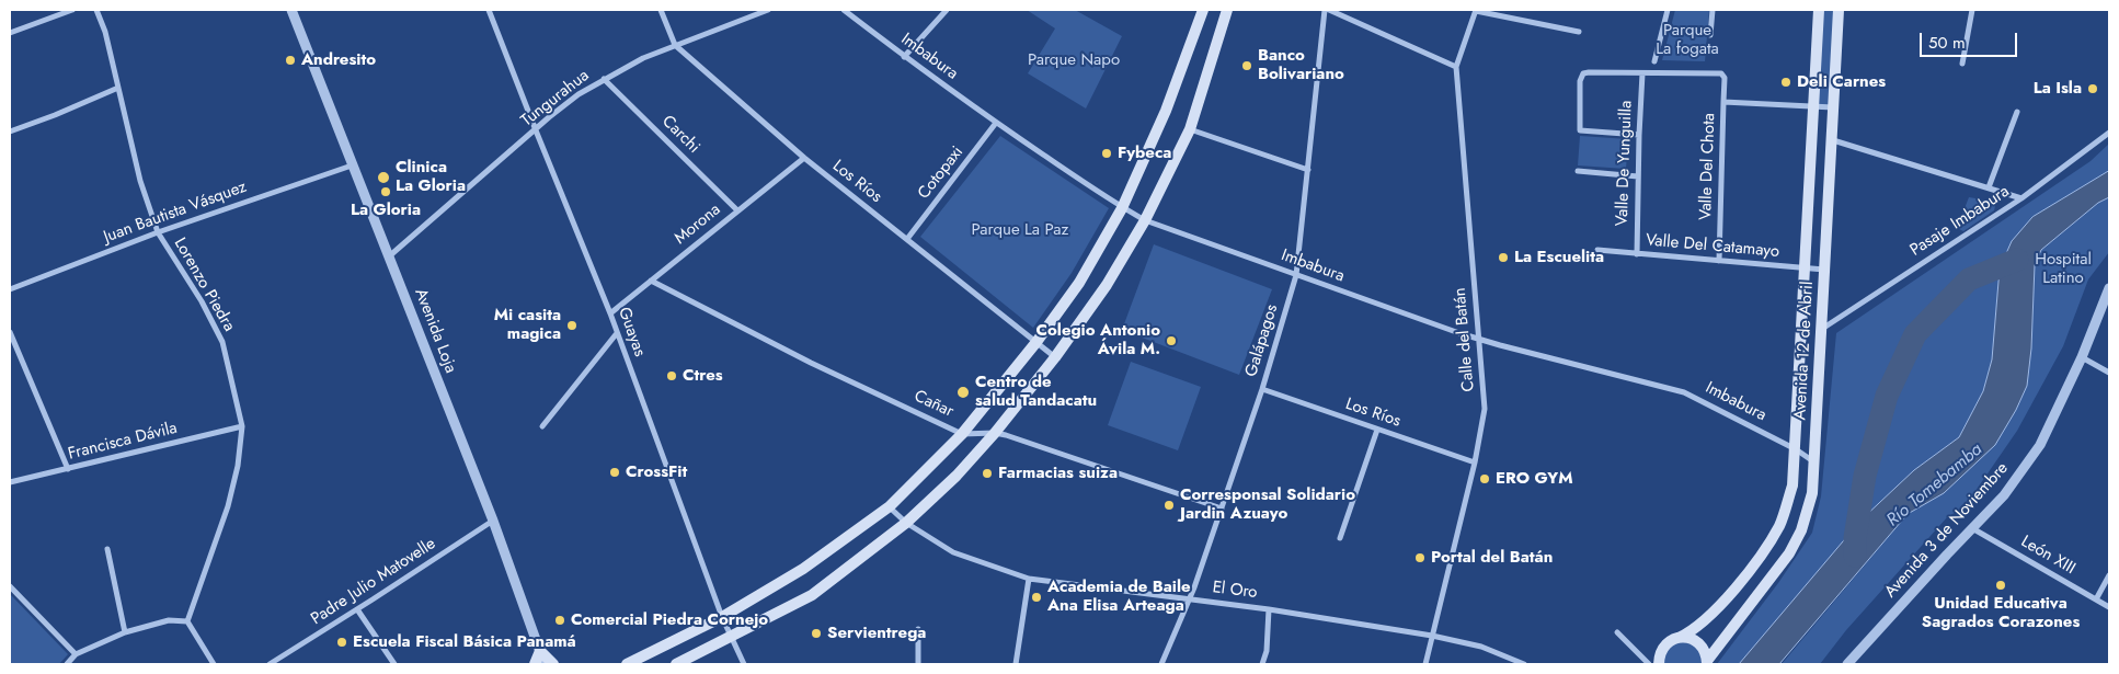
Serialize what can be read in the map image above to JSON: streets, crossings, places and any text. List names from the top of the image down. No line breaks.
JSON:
{"streets":{"main road":["Avenida 12 de Abril"],"street":["Imbabura","Tungurahua","Carchi","Valle De Yunguilla","Valle Del Chota","Cotopaxi","Los Ríos","Juan Bautista Vásquez","Pasaje Imbabura","Morona","Valle Del Catamayo","Lorenzo Piedra","Avenida Loja","Guayas","Calle del Batán","Galápagos","Cañar","Francisca Dávila","Avenida 3 de Noviembre","León XIII","Padre Julio Matovelle","El Oro"]},"crossings":[["Imbabura","Cotopaxi"],["Imbabura","Calle del Batán"],["Imbabura","Galápagos"],["Imbabura","Avenida 12 de Abril"],["Tungurahua","Carchi"],["Tungurahua","Los Ríos"],["Tungurahua","Avenida Loja"],["Tungurahua","Guayas"],["Carchi","Morona"],["Valle De Yunguilla","Valle Del Chota"],["Valle De Yunguilla","Valle Del Catamayo"],["Valle Del Chota","Valle Del Catamayo"],["Cotopaxi","Los Ríos"],["Los Ríos","Morona"],["Los Ríos","Calle del Batán"],["Los Ríos","Galápagos"],["Juan Bautista Vásquez","Lorenzo Piedra"],["Juan Bautista Vásquez","Avenida Loja"],["Pasaje Imbabura","Avenida 12 de Abril"],["Morona","Guayas"],["Morona","Cañar"],["Valle Del Catamayo","Avenida 12 de Abril"],["Lorenzo Piedra","Francisca Dávila"],["Avenida Loja","Padre Julio Matovelle"],["Calle del Batán","El Oro"],["Galápagos","Cañar"],["Galápagos","El Oro"],["Avenida 3 de Noviembre","León XIII"]],"water":["Río Tomebamba"],"parks":["Parque La fogata","Parque Napo","Parque La Paz","Hospital Latino"],"places":["Andresito","Banco Bolivariano","Deli Carnes","La Isla","Fybeca","Clinica La Gloria","La Gloria","La Escuelita","Mi casita magica","Colegio Antonio Ávila M.","Ctres","Centro de salud Tandacatu","CrossFit","Farmacias suiza","ERO GYM","Corresponsal Solidario Jardin Azuayo","Portal del Batán","Unidad Educativa Sagrados Corazones","Academia de Baile Ana Elisa Arteaga","Comercial Piedra Cornejo","Servientrega","Escuela Fiscal Básica Panamá"],"scale_bar":"50 m"}
